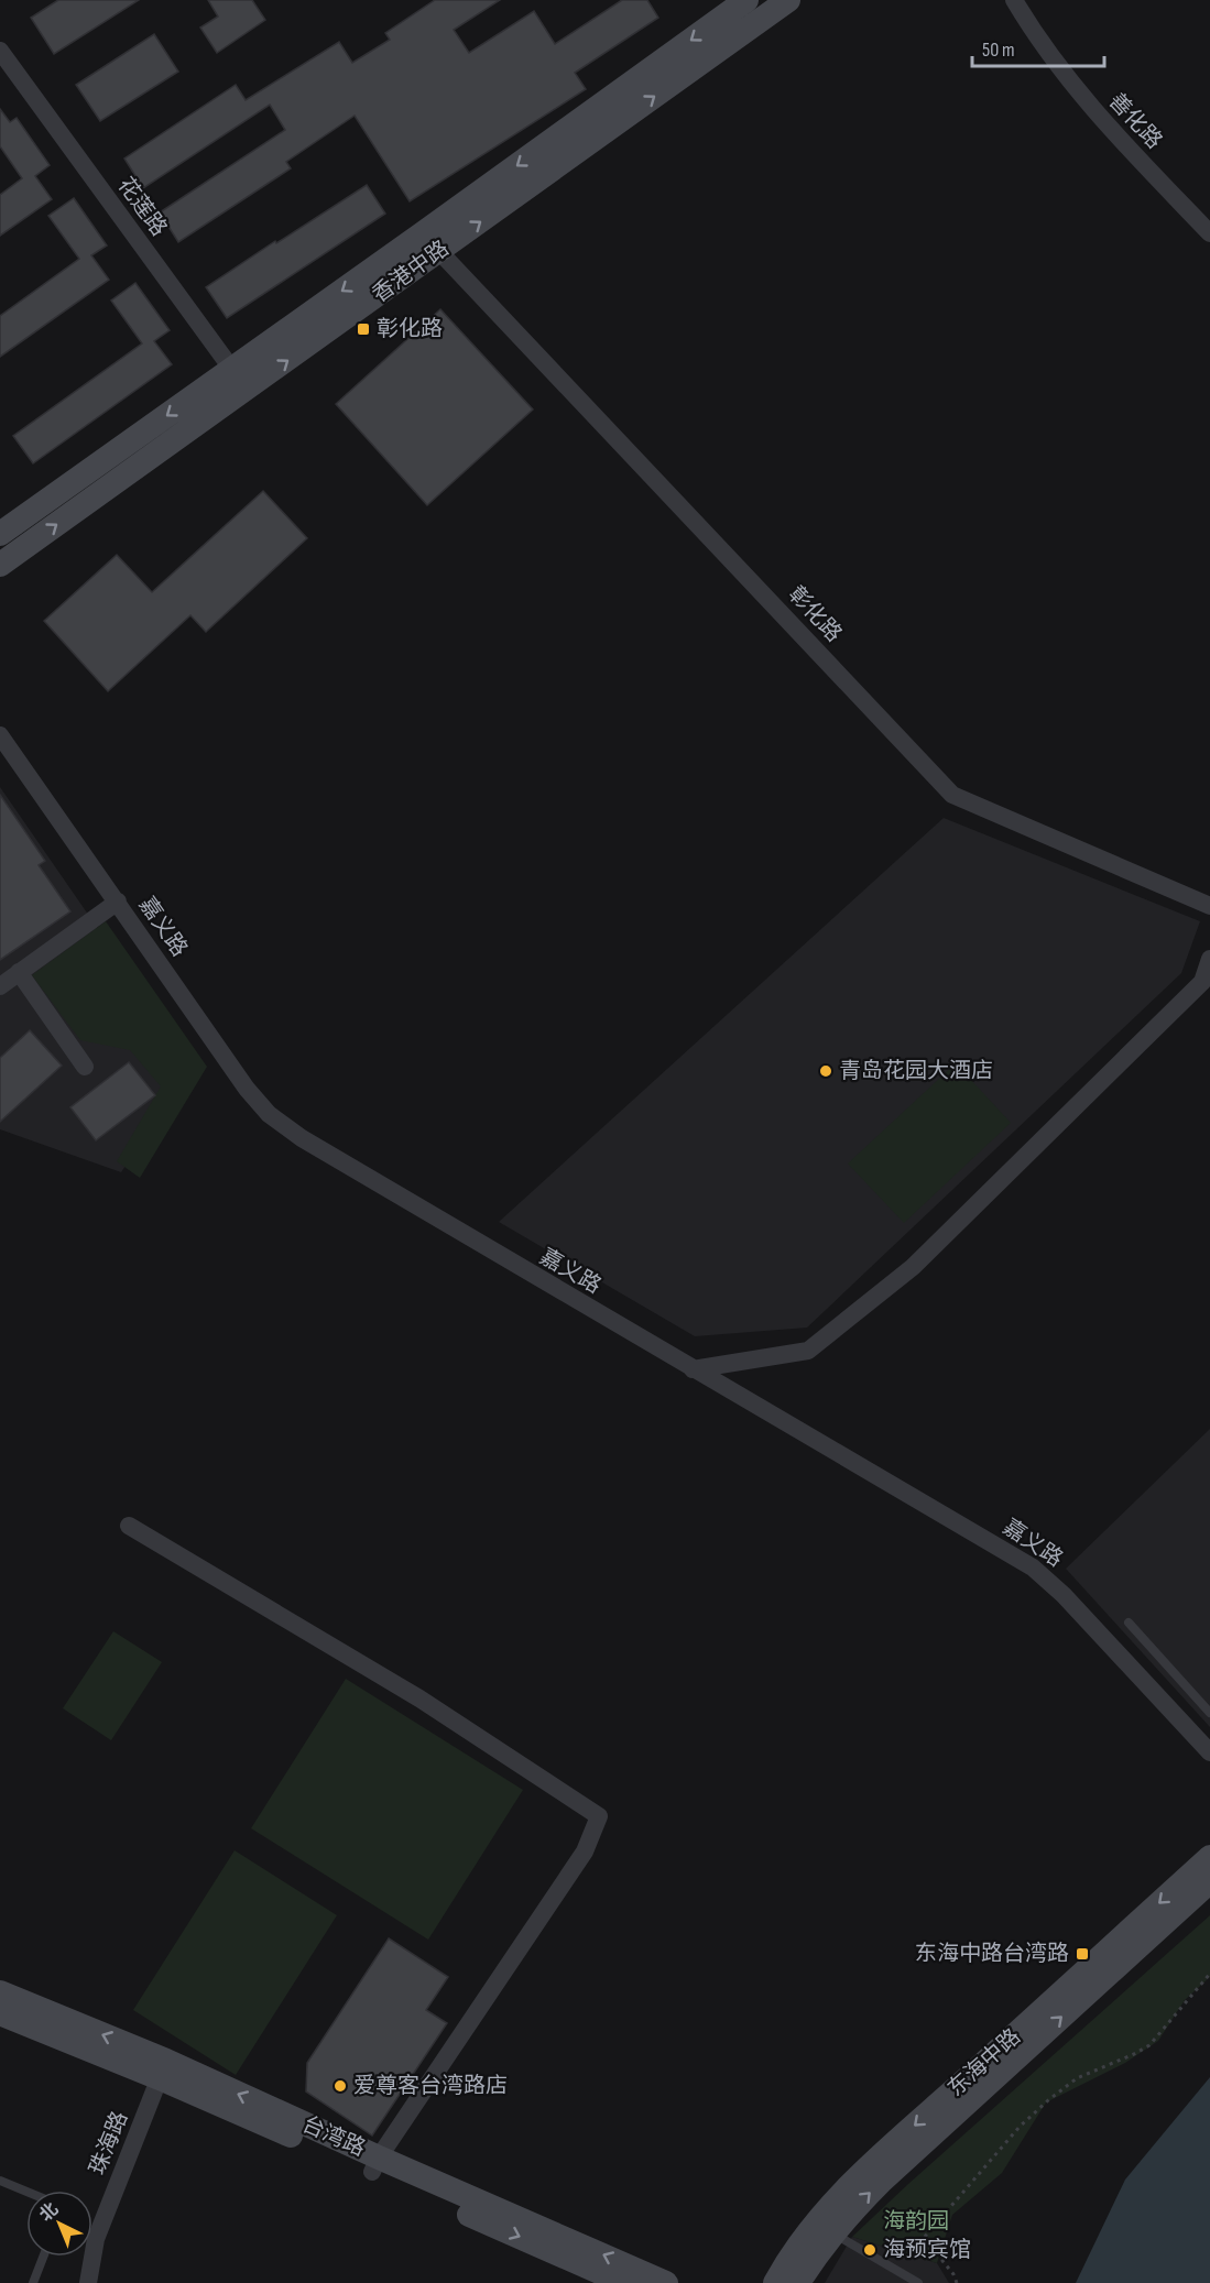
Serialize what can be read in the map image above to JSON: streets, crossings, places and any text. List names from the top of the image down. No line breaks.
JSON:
{"streets":{"main road":["香港中路","东海中路","台湾路"],"street":["善化路","花莲路","彰化路","嘉义路","珠海路"]},"crossings":[["花莲路","香港中路"],["香港中路","彰化路"],["台湾路","珠海路"]],"parks":["海韵园"],"places":{"transit":["彰化路","东海中路台湾路"],"other":["青岛花园大酒店","爱尊客台湾路店","海预宾馆"]},"scale_bar":"50 m","north":"top left"}
